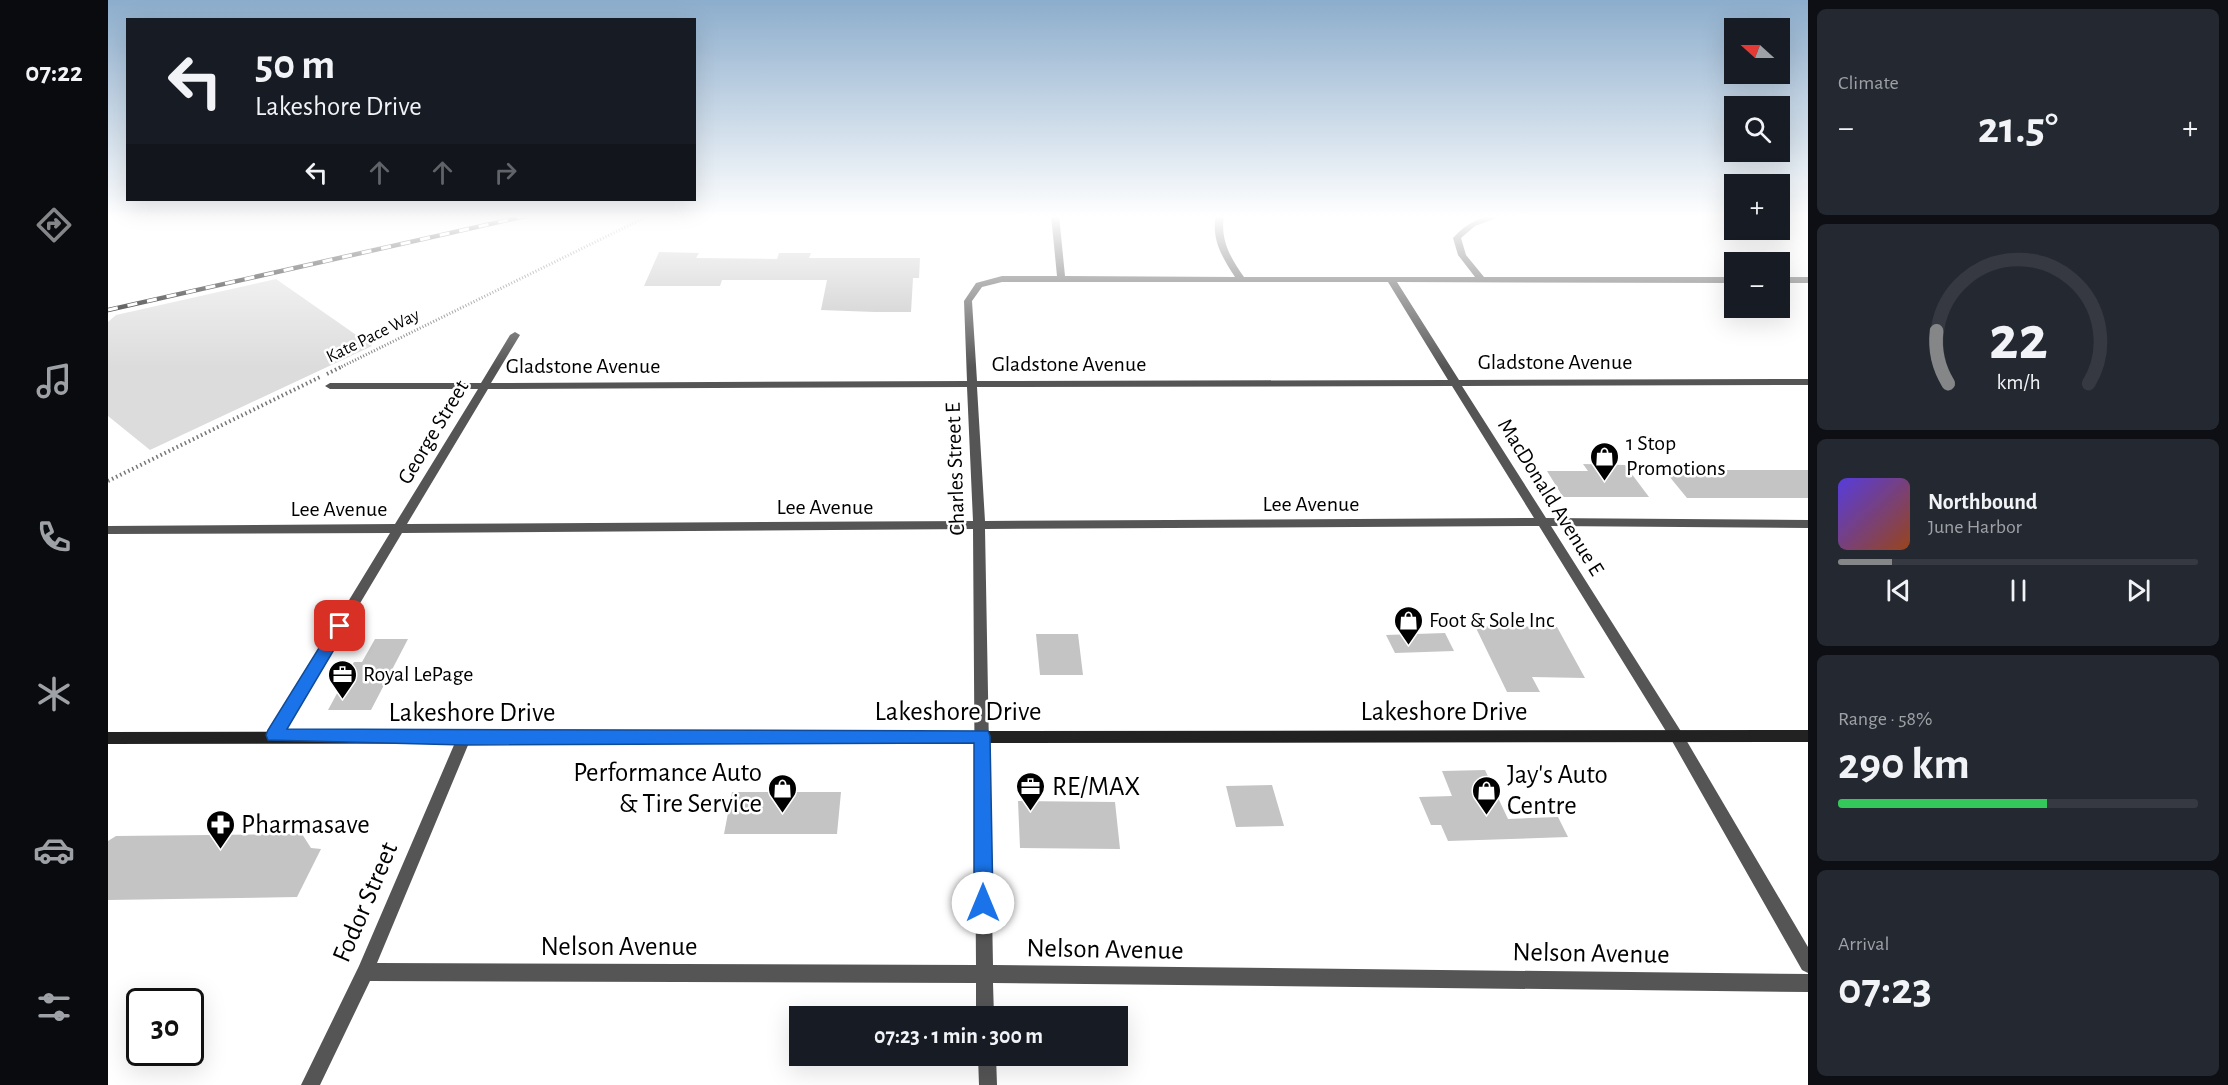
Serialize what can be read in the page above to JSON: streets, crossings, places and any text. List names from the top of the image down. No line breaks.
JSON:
{"streets":{"main road":["Lakeshore Drive"],"street":["Gladstone Avenue","George Street","Charles Street E","MacDonald Avenue E","Lee Avenue","Fodor Street","Nelson Avenue"],"path":["Kate Pace Way"]},"crossings":[["Gladstone Avenue","George Street"],["Gladstone Avenue","Charles Street E"],["Gladstone Avenue","MacDonald Avenue E"],["George Street","Lee Avenue"],["George Street","Lakeshore Drive"],["Charles Street E","Lee Avenue"],["Charles Street E","Lakeshore Drive"],["Charles Street E","Nelson Avenue"],["MacDonald Avenue E","Lee Avenue"],["MacDonald Avenue E","Lakeshore Drive"],["Lakeshore Drive","Fodor Street"],["Fodor Street","Nelson Avenue"]],"places":{"shop":["1 Stop Promotions","Foot & Sole Inc","Performance Auto & Tire Service","Jay's Auto Centre"],"office":["Royal LePage","RE/MAX"],"pharmacy":["Pharmasave"]},"north":"left","page":{"tabs":"07:22","tile":["Climate",["Range · 58%","290 km"],["Arrival","07:23"]],"map_buttons":["+","−"],"turn":["50 m","Lakeshore Drive"],"heat":["−","21.5°","+"],"song":["Northbound","June Harbor"],"limit":"30","trip":"07:23 · 1 min · 300 m","gauge":["22","km/h"]}}
